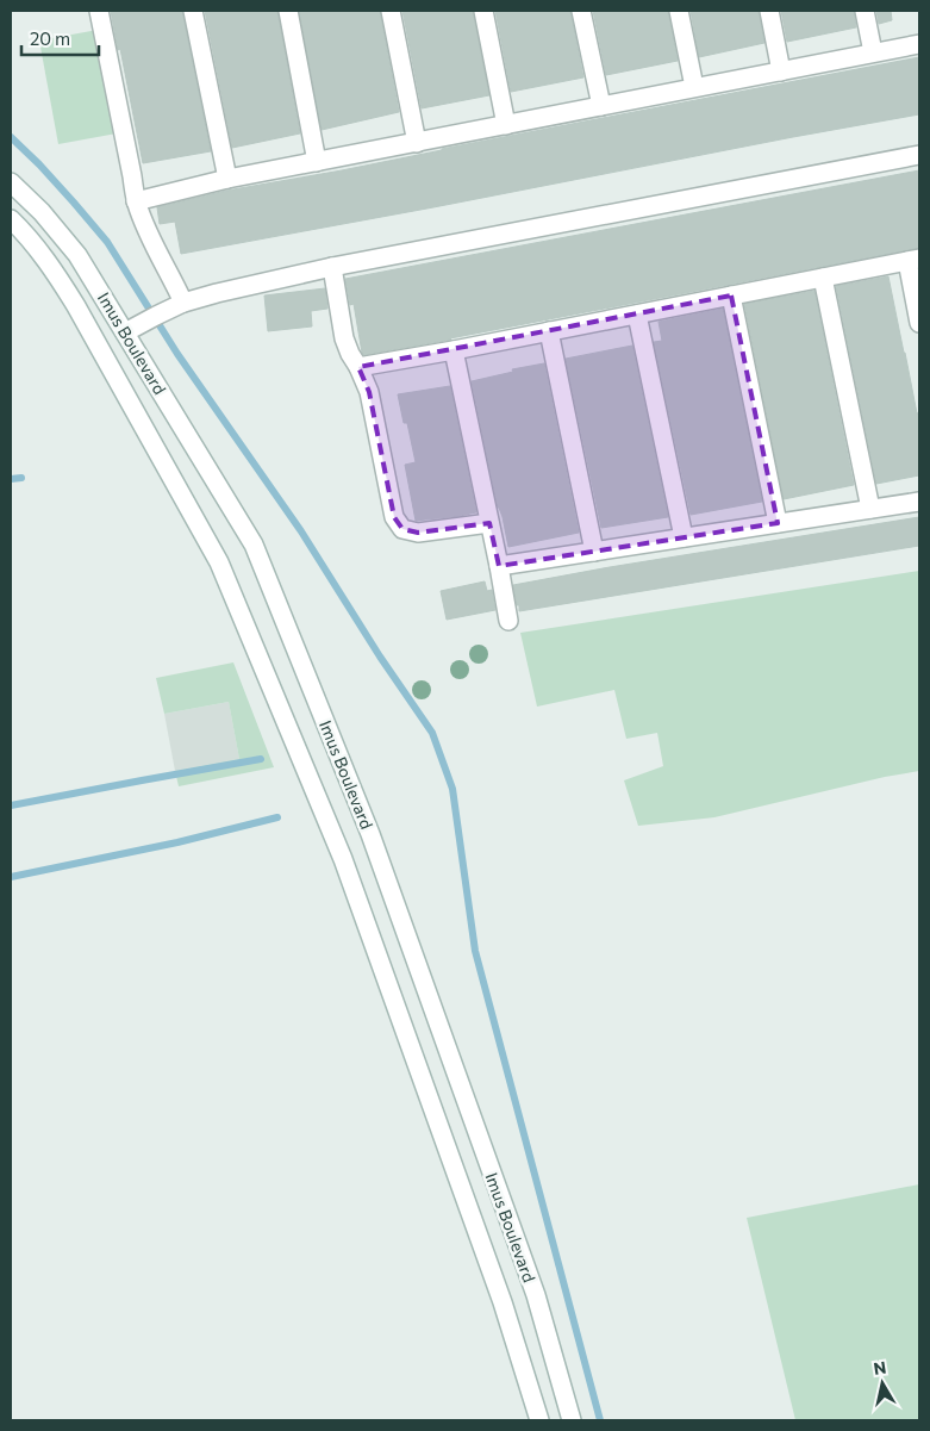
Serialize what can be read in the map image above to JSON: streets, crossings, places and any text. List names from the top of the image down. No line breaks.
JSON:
{"streets":{"street":["Imus Boulevard"]},"scale_bar":"20 m","north":"top"}
